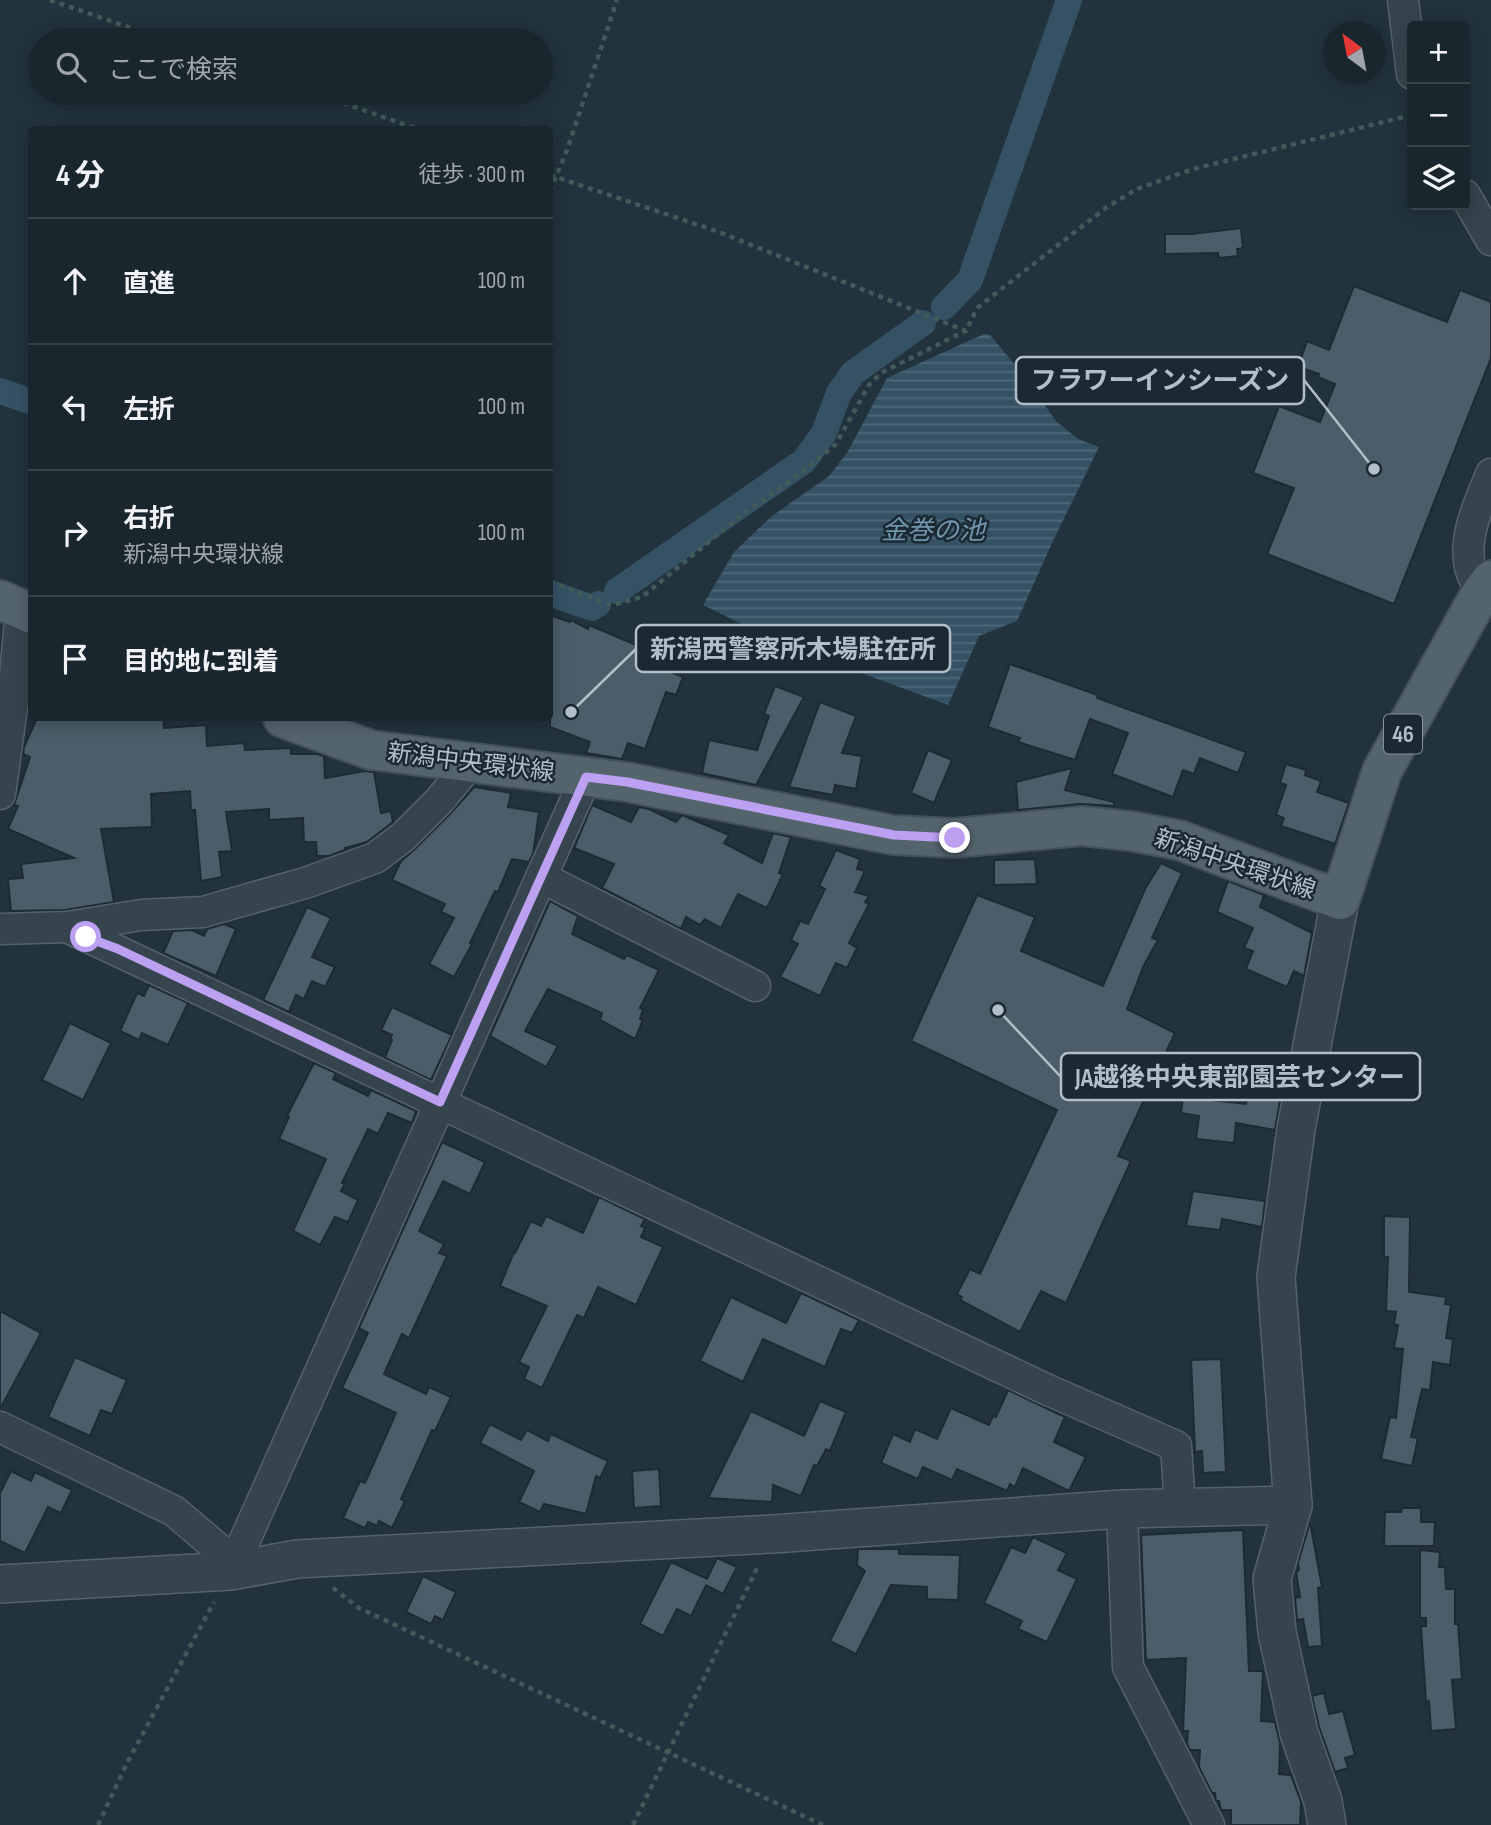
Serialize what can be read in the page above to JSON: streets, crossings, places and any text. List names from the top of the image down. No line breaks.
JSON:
{"streets":{"main road":["46","新潟中央環状線"]},"water":["金巻の池"],"places":["フラワーインシーズン","新潟西警察所木場駐在所","JA越後中央東部園芸センター"],"north":"top left","page":{"map_buttons":["+","−"],"search":"ここで検索","heading":["4 分","徒歩 · 300 m"],"list":[["直進","100 m"],["左折","100 m"],["右折","新潟中央環状線","100 m"],"目的地に到着"]}}
